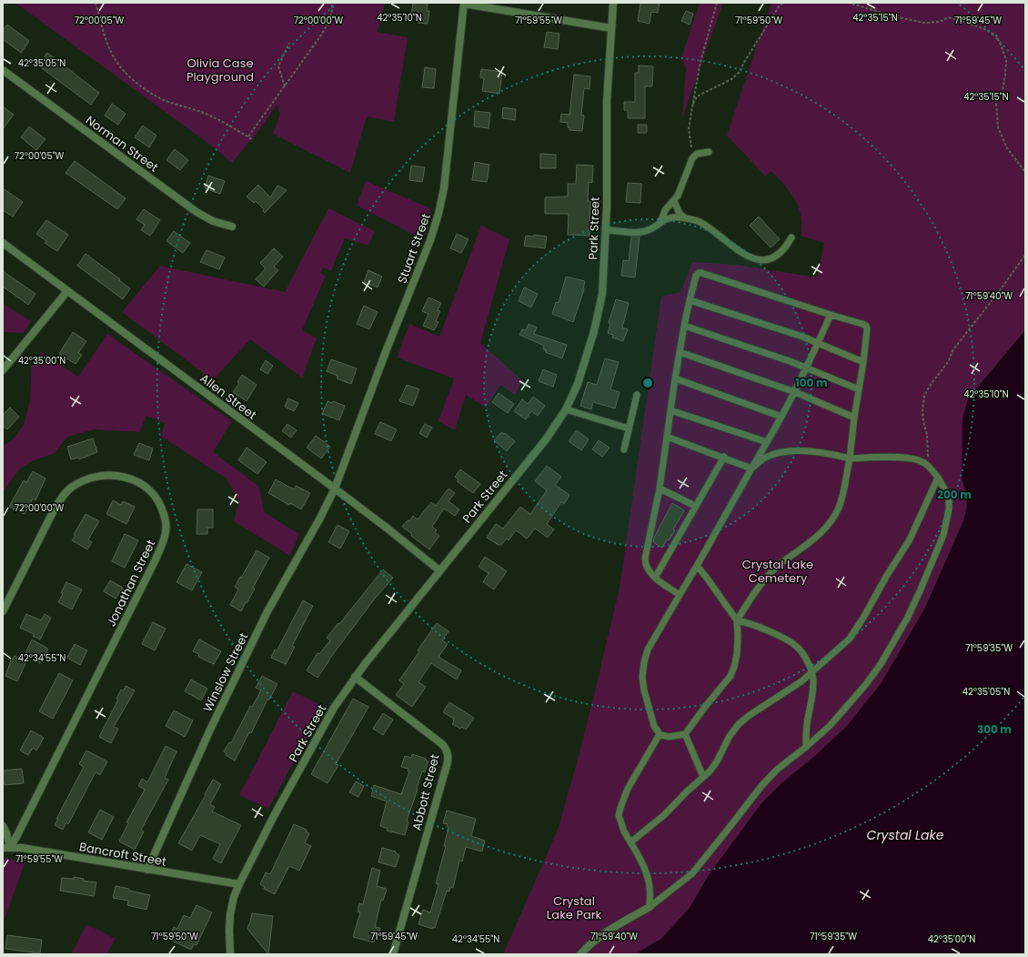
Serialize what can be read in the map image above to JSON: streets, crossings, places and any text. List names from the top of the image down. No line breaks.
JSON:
{"streets":{"street":["Norman Street","Park Street","Stuart Street","Allen Street","Jonathan Street","Winslow Street","Abbott Street","Bancroft Street"]},"crossings":[["Park Street","Allen Street"],["Park Street","Abbott Street"],["Park Street","Bancroft Street"],["Stuart Street","Allen Street"],["Stuart Street","Winslow Street"],["Allen Street","Winslow Street"],["Jonathan Street","Bancroft Street"],["Winslow Street","Bancroft Street"]],"water":["Crystal Lake"],"parks":["Olivia Case Playground","Crystal Lake Cemetery","Crystal Lake Park"],"coordinates":["42°35'15\"N","42°35'10\"N","72°00'05\"W","72°00'00\"W","71°59'55\"W","71°59'50\"W","71°59'45\"W","42°35'05\"N","71°59'40\"W","42°35'00\"N","71°59'35\"W","42°34'55\"N"],"rings":["100 m","200 m","300 m"]}
